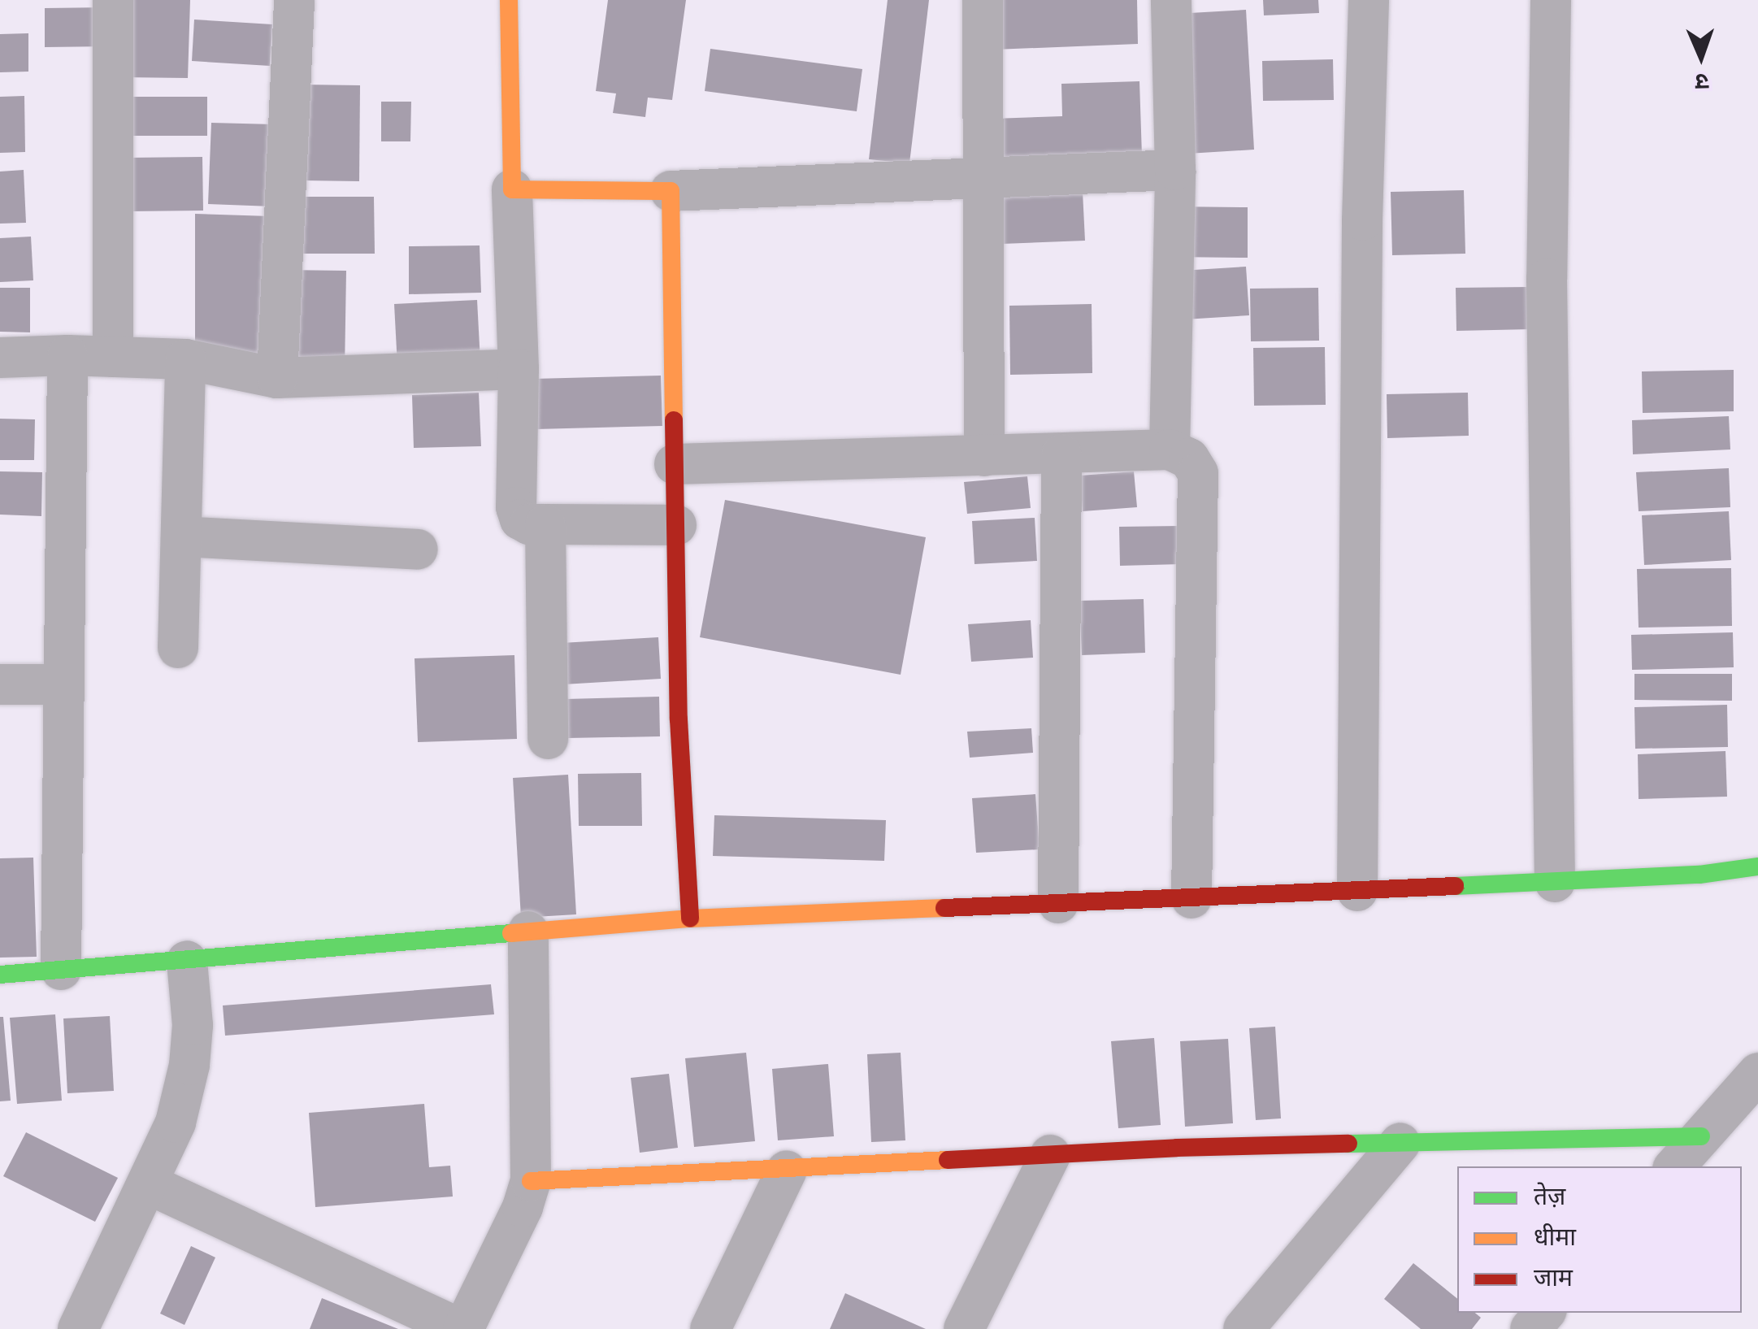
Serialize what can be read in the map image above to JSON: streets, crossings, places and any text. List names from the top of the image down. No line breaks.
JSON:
{"legend":["तेज़","धीमा","जाम"],"north":"bottom"}
